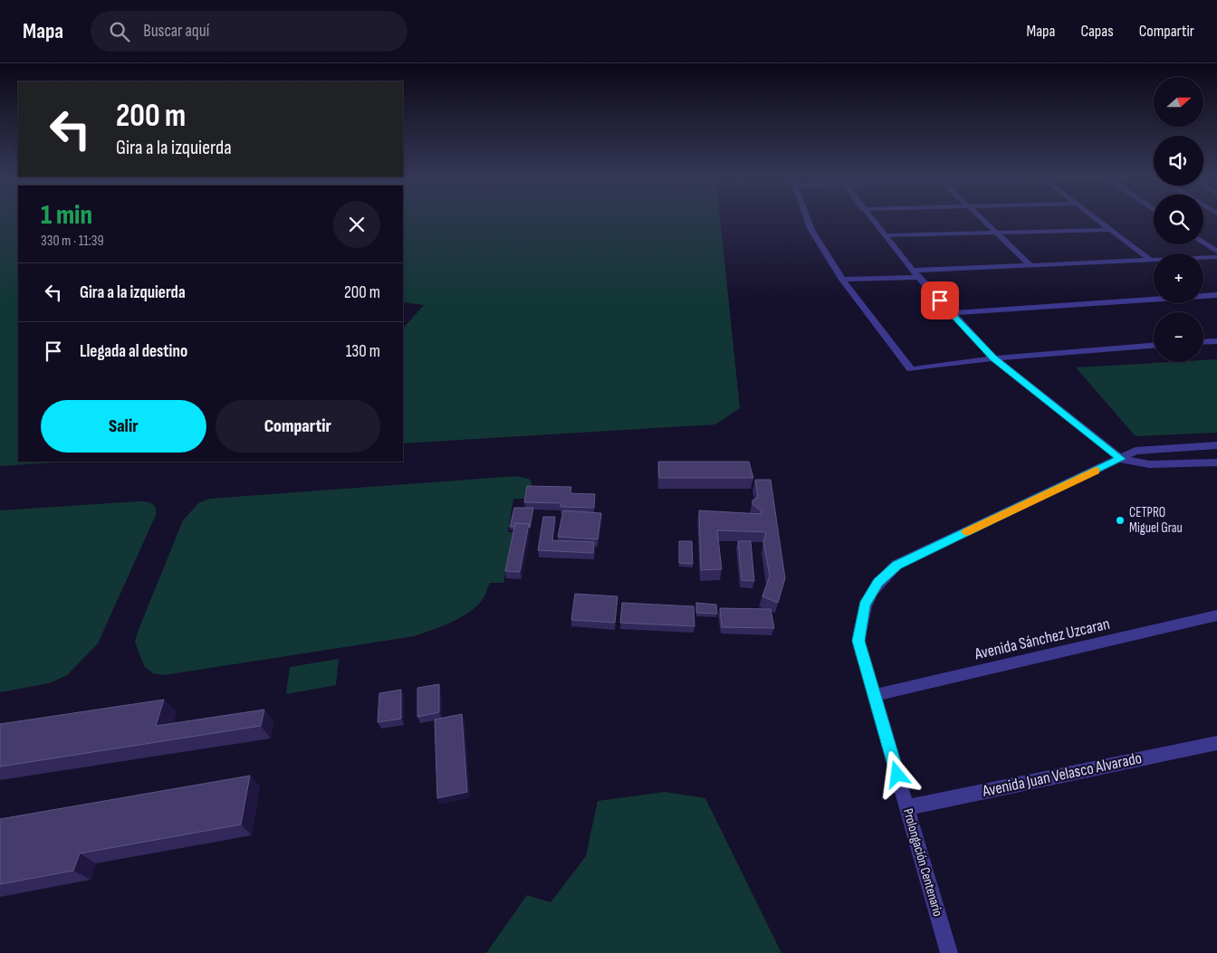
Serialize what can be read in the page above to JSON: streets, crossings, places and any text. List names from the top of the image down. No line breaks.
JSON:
{"streets":{"street":["Avenida Sánchez Uzcaran","Avenida Juan Velasco Alvarado","Prolongación Centenario"]},"crossings":[["Avenida Sánchez Uzcaran","Prolongación Centenario"],["Avenida Juan Velasco Alvarado","Prolongación Centenario"]],"places":["CETPRO Miguel Grau"],"north":"right","page":{"header":"Mapa","search":"Buscar aquí","nav":["Mapa","Capas","Compartir"],"map_buttons":["+","−"],"turn":["200 m","Gira a la izquierda"],"heading":["1 min","330 m · 11:39"],"list":[{"name":"Gira a la izquierda","value":"200 m"},{"name":"Llegada al destino","value":"130 m"}],"buttons":["Salir","Compartir"]}}
